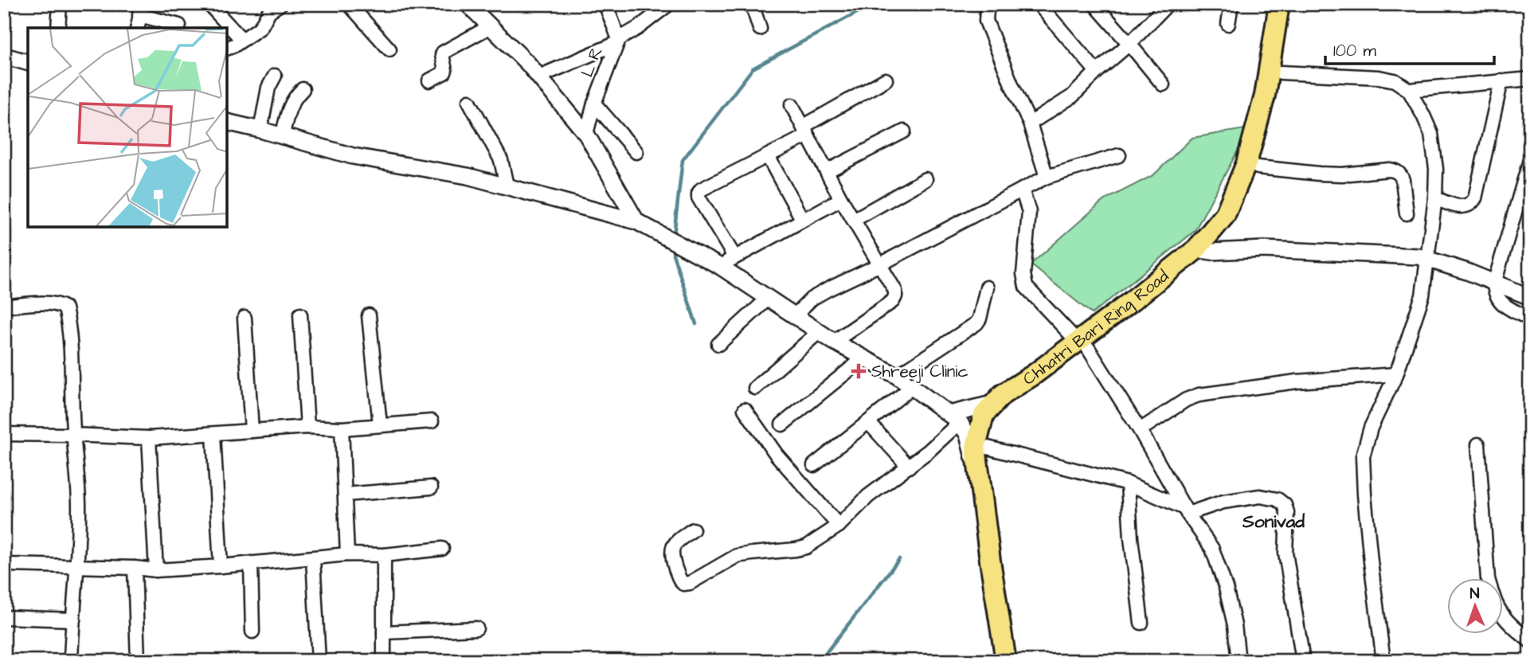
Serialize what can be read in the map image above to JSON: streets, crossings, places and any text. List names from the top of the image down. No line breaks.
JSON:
{"streets":{"main road":["Chhatri Bari Ring Road"],"street":["L R"]},"districts":["Sonivad"],"places":{"health":["Shreeji Clinic"]},"scale_bar":"100 m","north":"top"}
